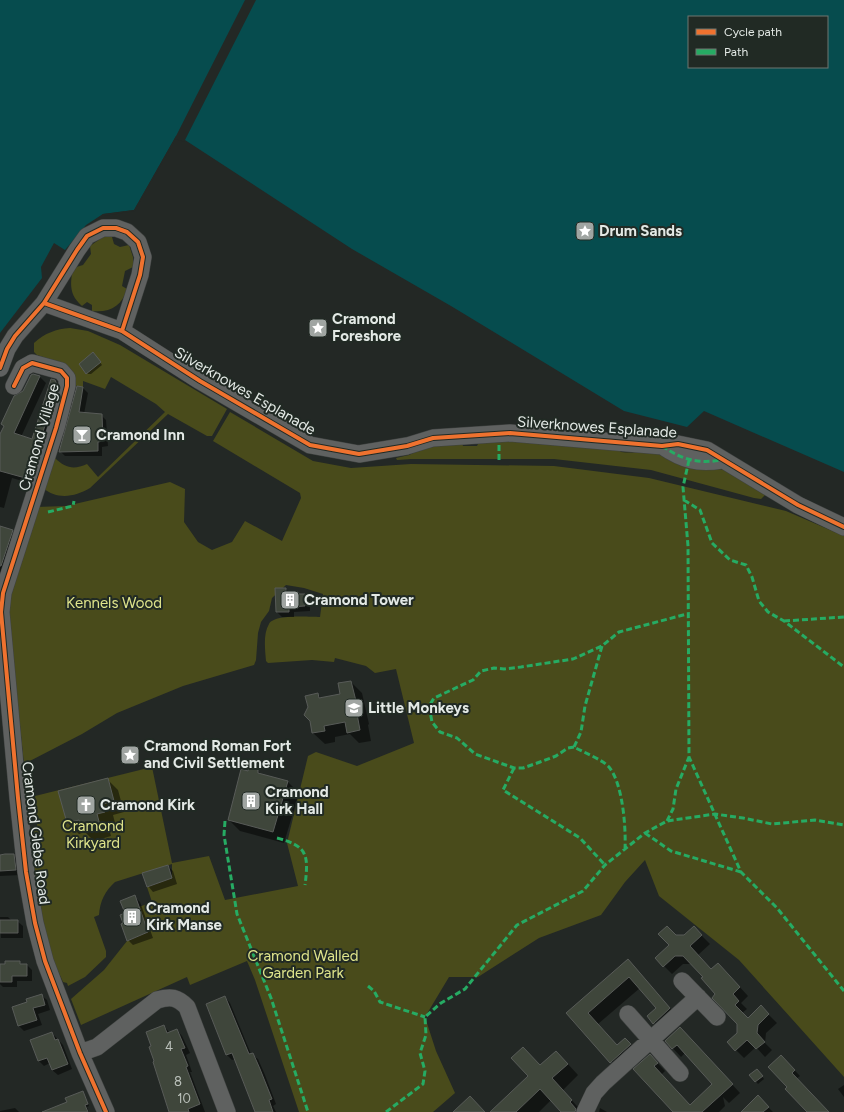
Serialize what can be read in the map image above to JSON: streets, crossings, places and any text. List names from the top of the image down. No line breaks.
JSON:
{"streets":{"street":["Silverknowes Esplanade","Cramond Village","Cramond Glebe Road"]},"crossings":[["Cramond Village","Cramond Glebe Road"]],"parks":["Kennels Wood","Cramond Kirkyard","Cramond Walled Garden Park"],"places":{"place":["Drum Sands","Cramond Foreshore","Cramond Roman Fort and Civil Settlement"],"bar":["Cramond Inn"],"building":["Cramond Tower","Cramond Kirk Hall","Cramond Kirk Manse"],"school or university":["Little Monkeys"],"church":["Cramond Kirk"]},"house_numbers":["4","8","10"],"legend":["Cycle path","Path"]}
